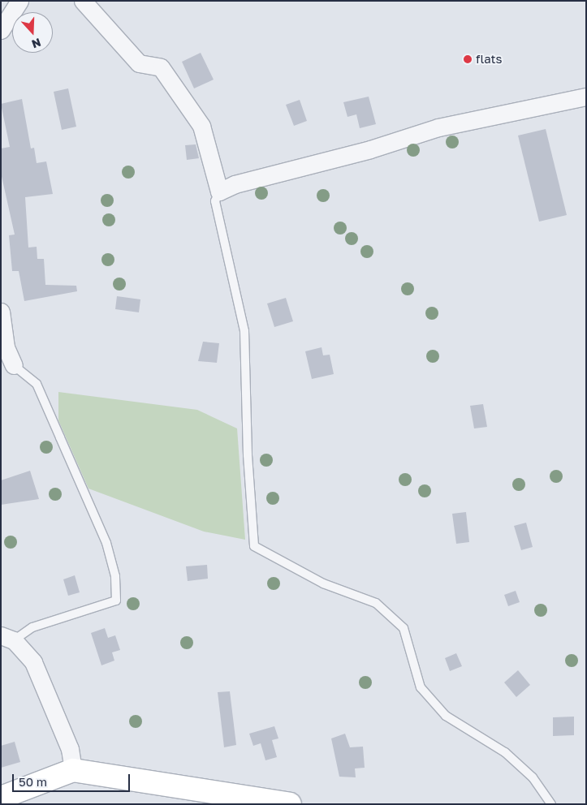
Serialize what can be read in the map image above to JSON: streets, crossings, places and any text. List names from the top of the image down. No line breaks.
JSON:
{"places":["flats"],"scale_bar":"50 m","north":"bottom"}
